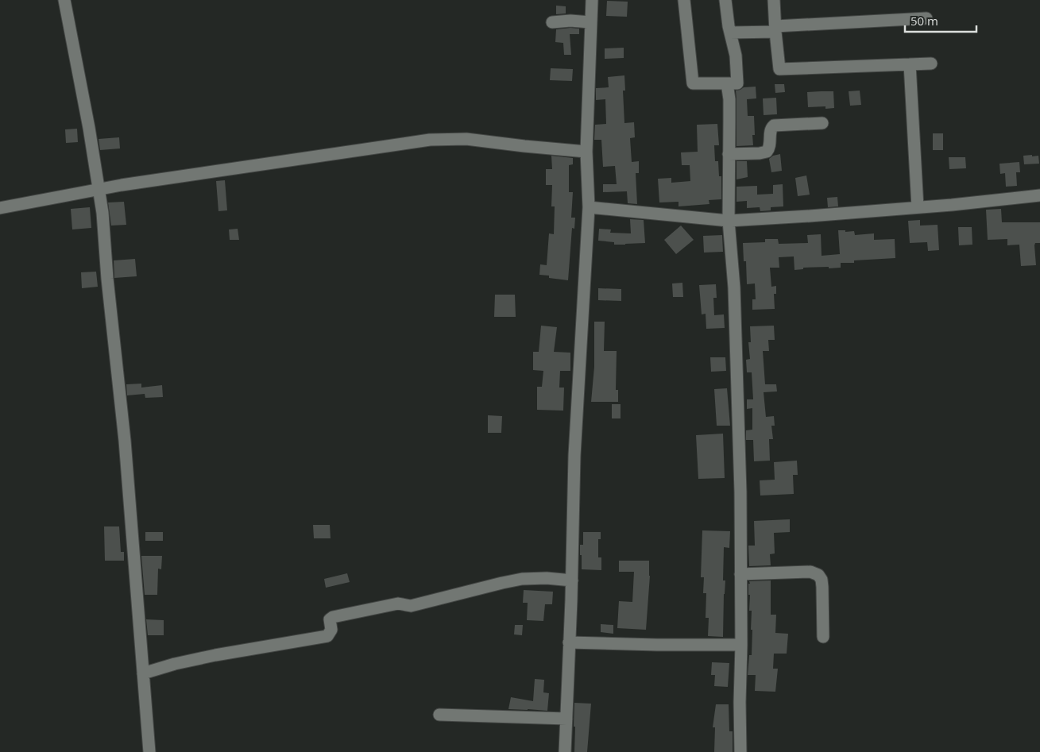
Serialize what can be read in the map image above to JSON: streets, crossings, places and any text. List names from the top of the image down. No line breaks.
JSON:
{"scale_bar":"50 m"}
